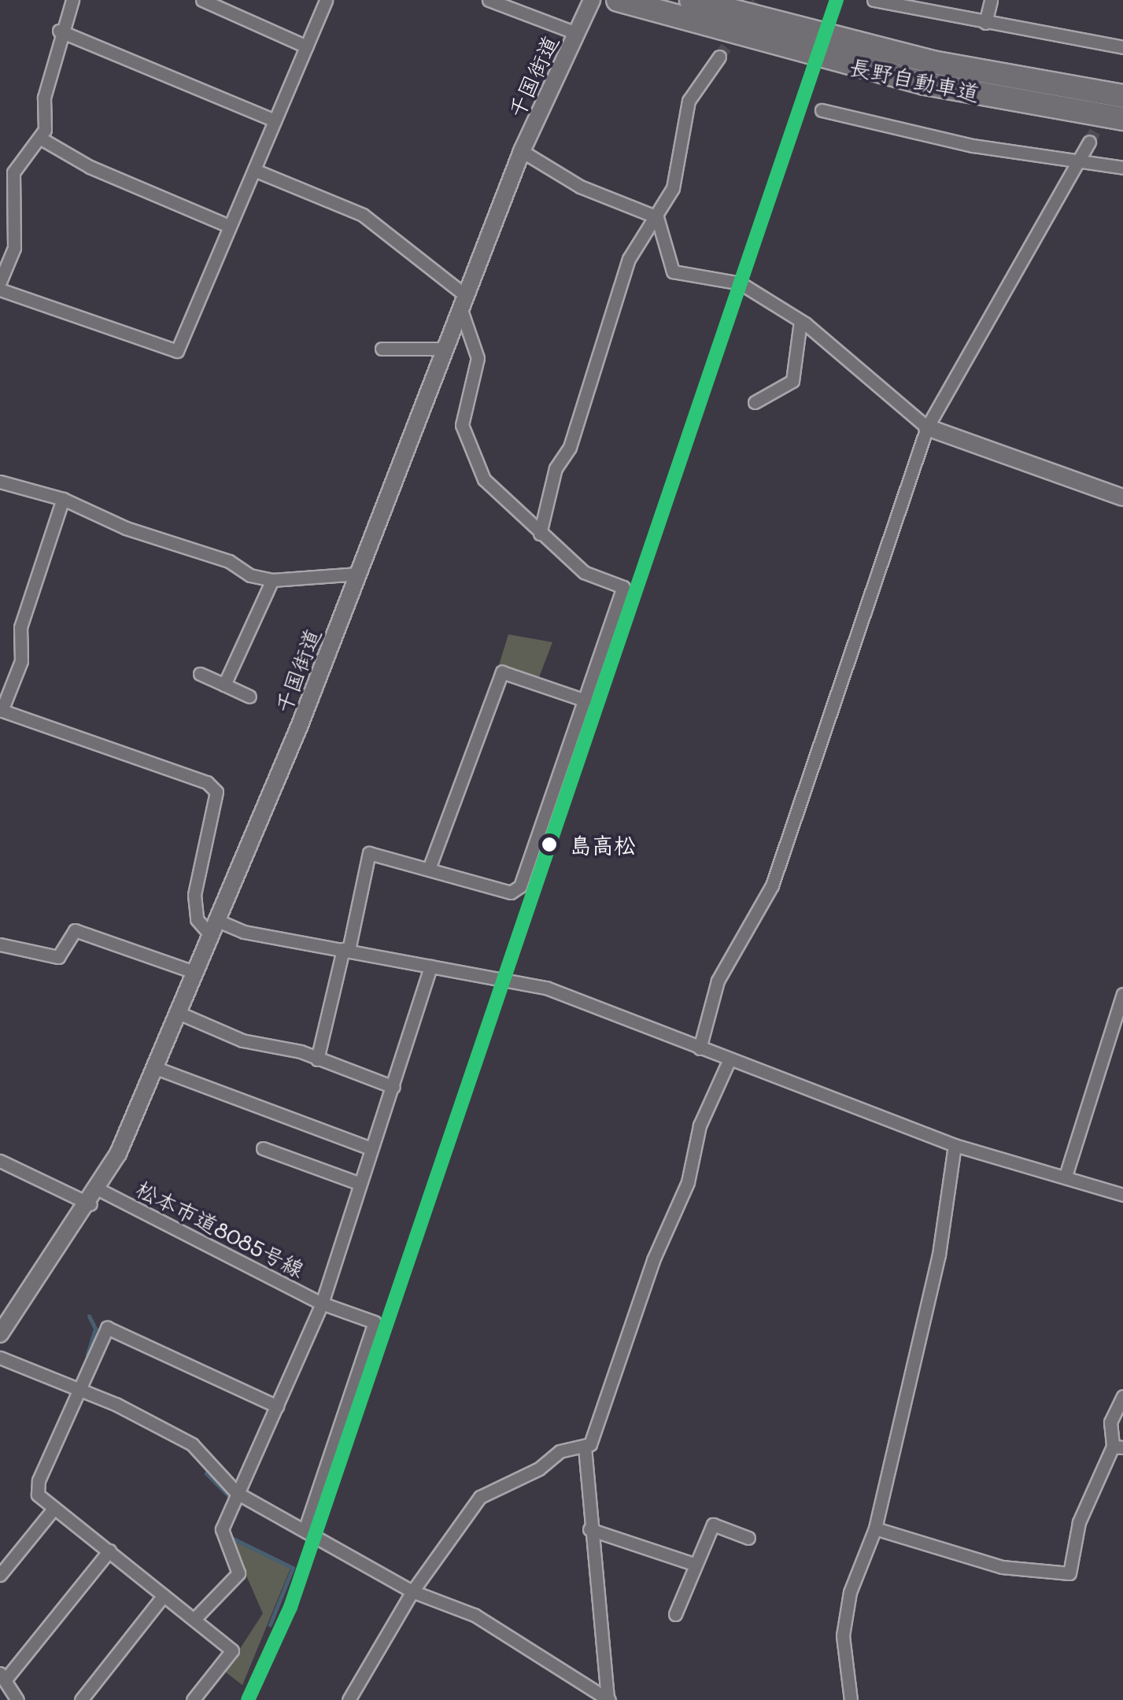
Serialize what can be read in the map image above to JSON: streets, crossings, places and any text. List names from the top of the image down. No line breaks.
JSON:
{"streets":{"highway":["長野自動車道"],"street":["千国街道","松本市道8085号線"]},"crossings":[["千国街道","松本市道8085号線"]],"places":["島高松"]}
